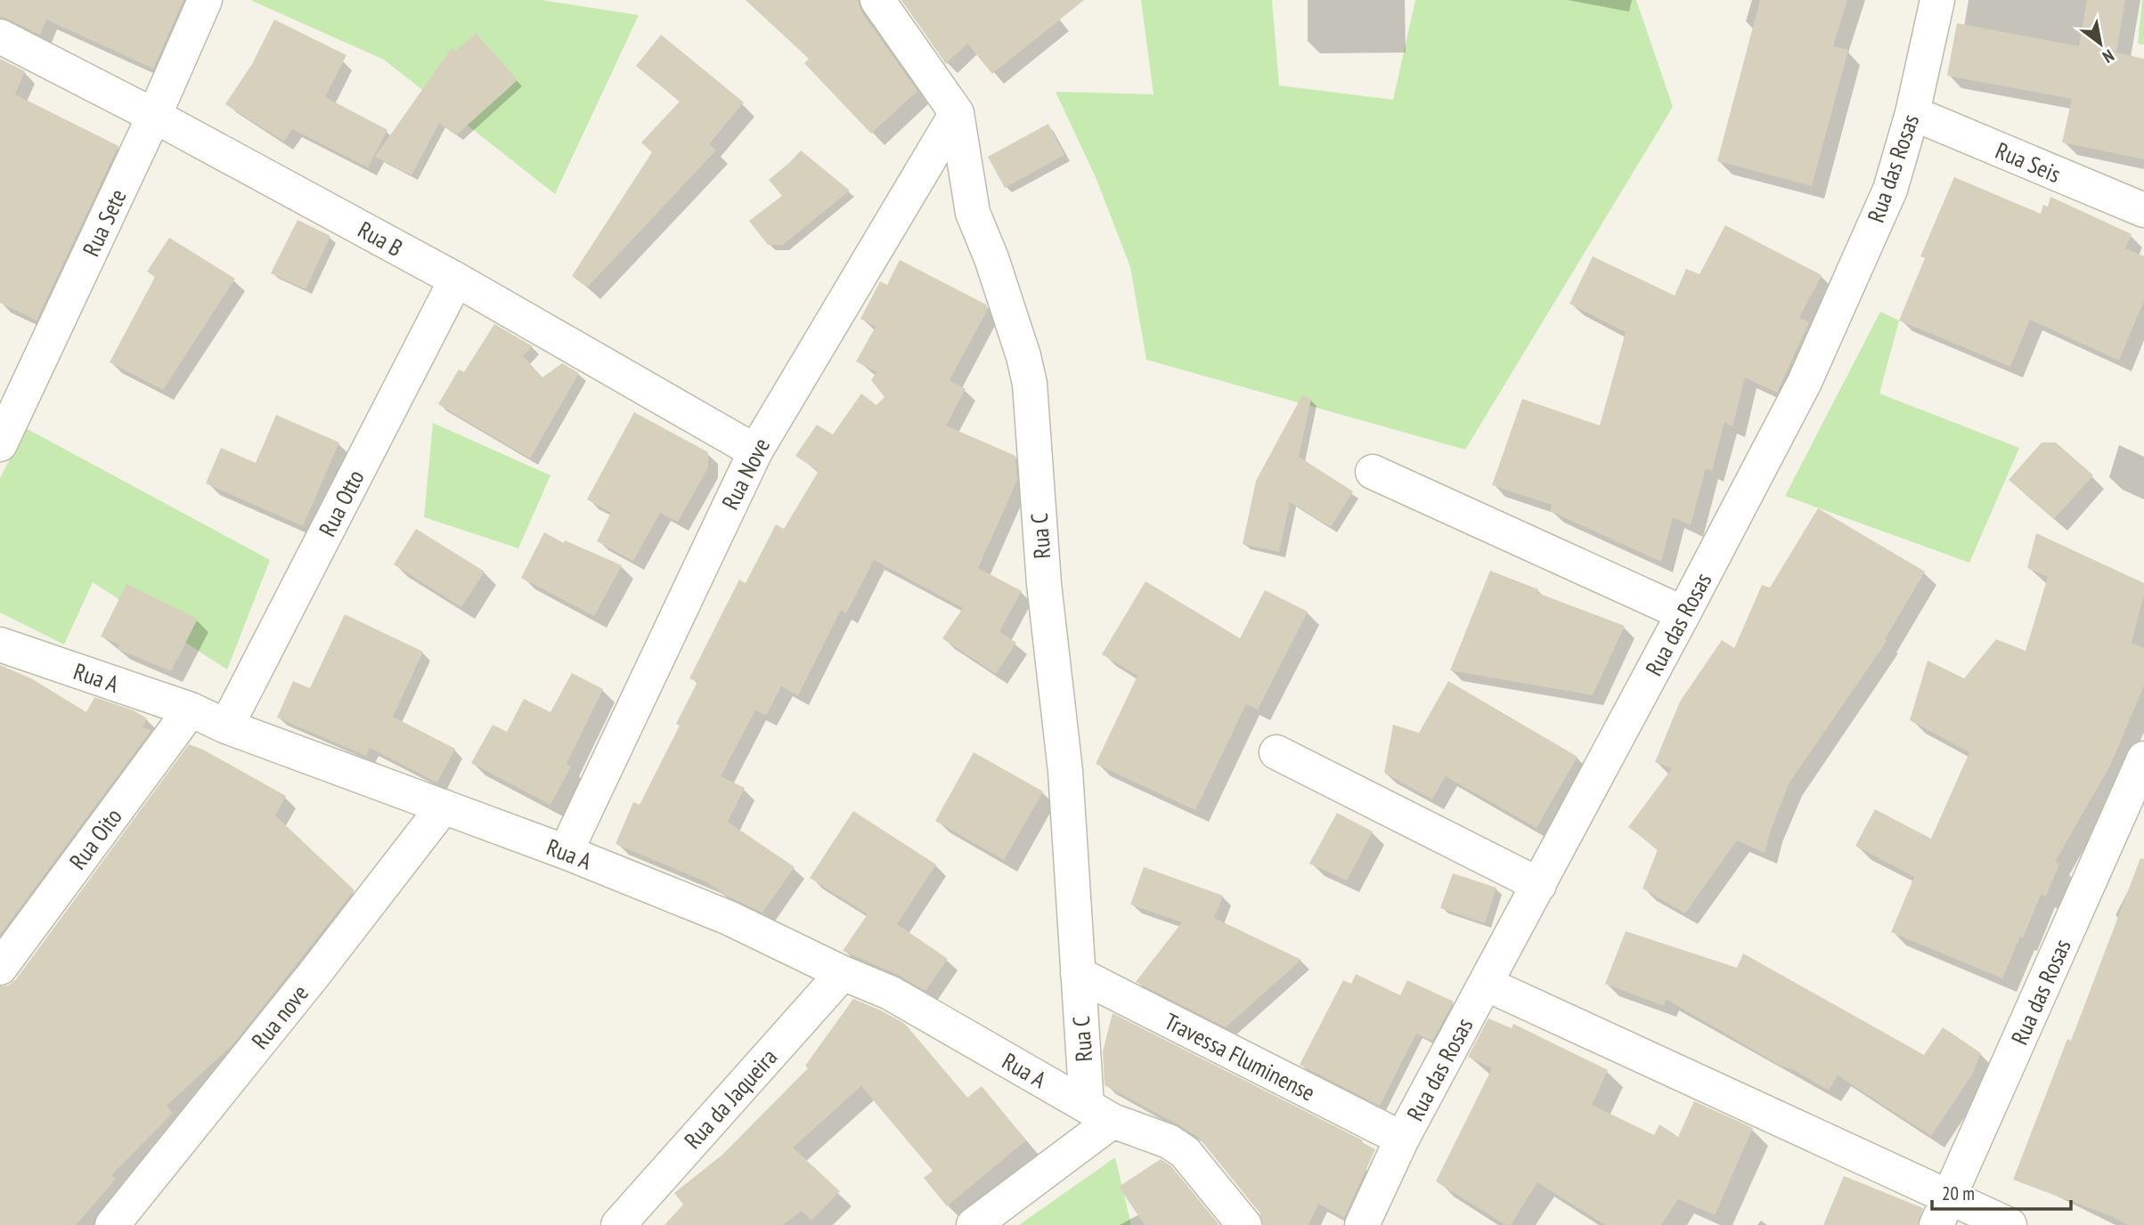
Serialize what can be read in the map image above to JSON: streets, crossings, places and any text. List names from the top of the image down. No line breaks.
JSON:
{"streets":{"street":["Rua Seis","Rua das Rosas","Rua Sete","Rua B","Rua Nove","Rua Otto","Rua C","Rua A","Rua Oito","Rua nove","Travessa Fluminense","Rua da Jaqueira"]},"crossings":[["Rua Seis","Rua das Rosas"],["Rua das Rosas","Travessa Fluminense"],["Rua Sete","Rua B"],["Rua B","Rua Nove"],["Rua B","Rua Otto"],["Rua Nove","Rua C"],["Rua Nove","Rua A"],["Rua Otto","Rua A"],["Rua C","Rua A"],["Rua C","Travessa Fluminense"],["Rua A","Rua Oito"],["Rua A","Rua nove"],["Rua A","Rua da Jaqueira"]],"scale_bar":"20 m","north":"bottom right"}
